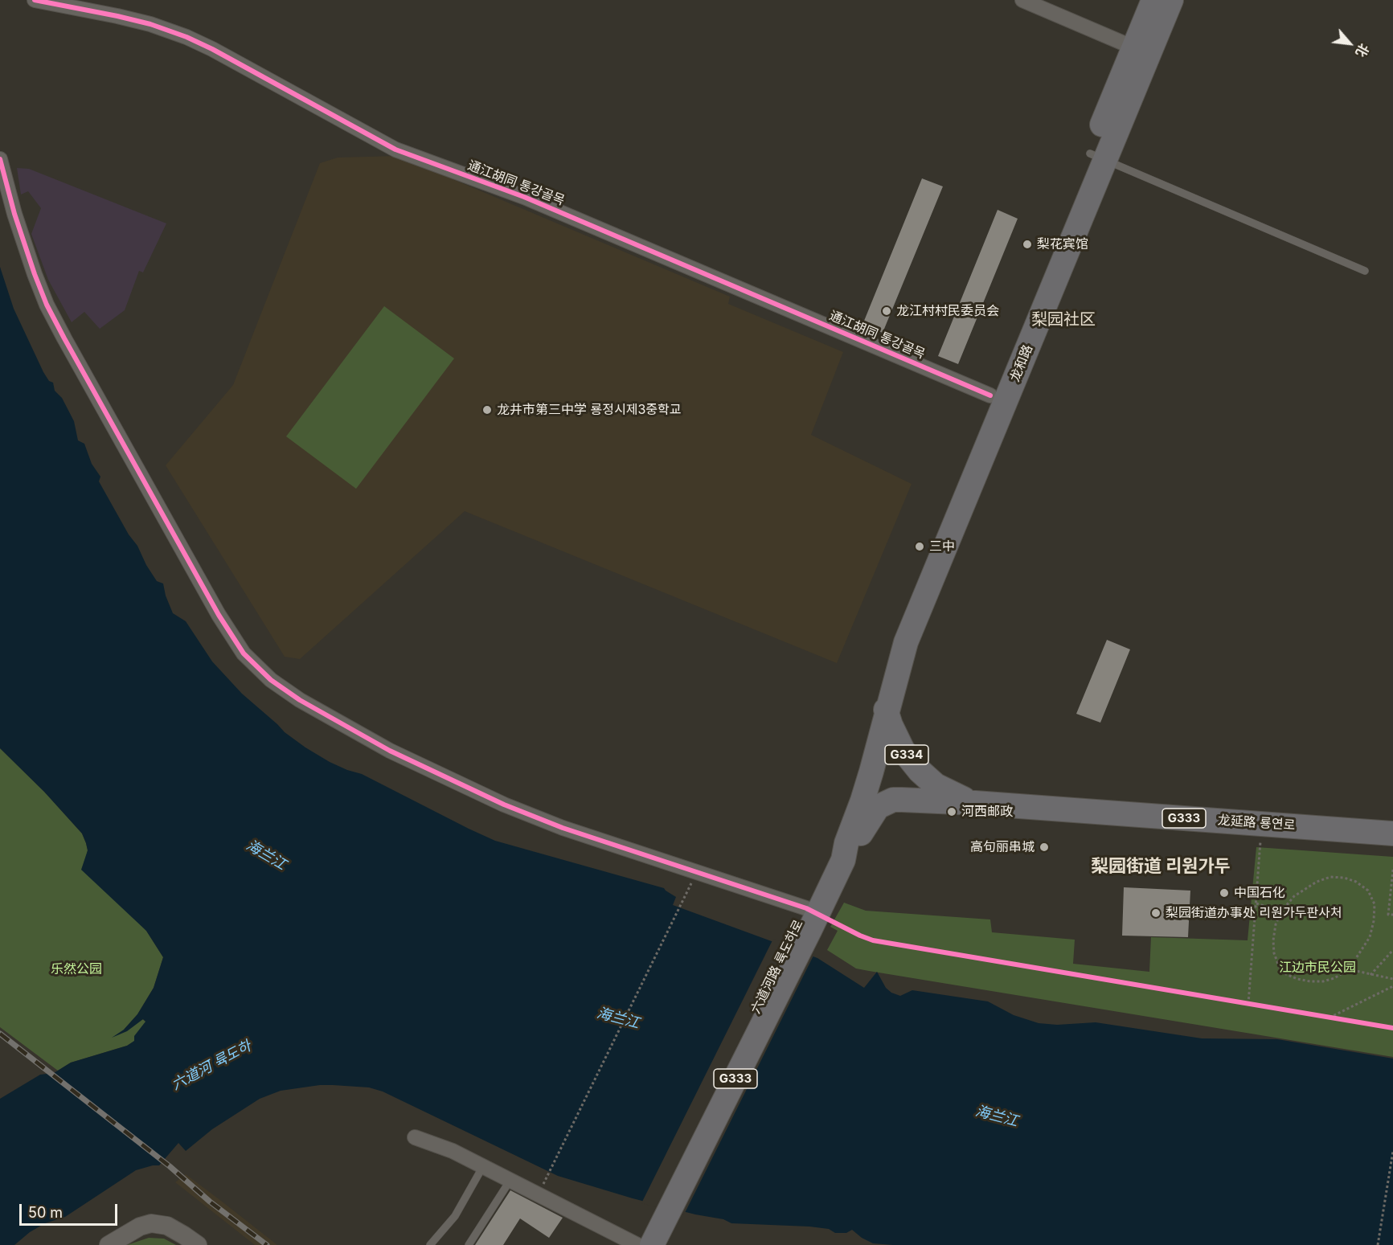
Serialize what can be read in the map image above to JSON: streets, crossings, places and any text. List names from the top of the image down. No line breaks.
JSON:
{"streets":{"highway":["龙和路","G334","G333","龙延路 룡연로","六道河路 륙도하로"],"street":["通江胡同 통강골목"]},"crossings":[["通江胡同 통강골목","龙和路"],["龙和路","龙延路 룡연로"],["龙和路","六道河路 륙도하로"],["龙延路 룡연로","六道河路 륙도하로"]],"districts":["梨园社区","梨园街道 리원가두"],"water":["海兰江","六道河 륙도하"],"parks":["江边市民公园","乐然公园"],"places":["梨花宾馆","龙江村村民委员会","龙井市第三中学 룡정시제3중학교","三中","河西邮政","高句丽串城","中国石化","梨园街道办事处 리원가두판사처"],"scale_bar":"50 m","north":"bottom right"}
